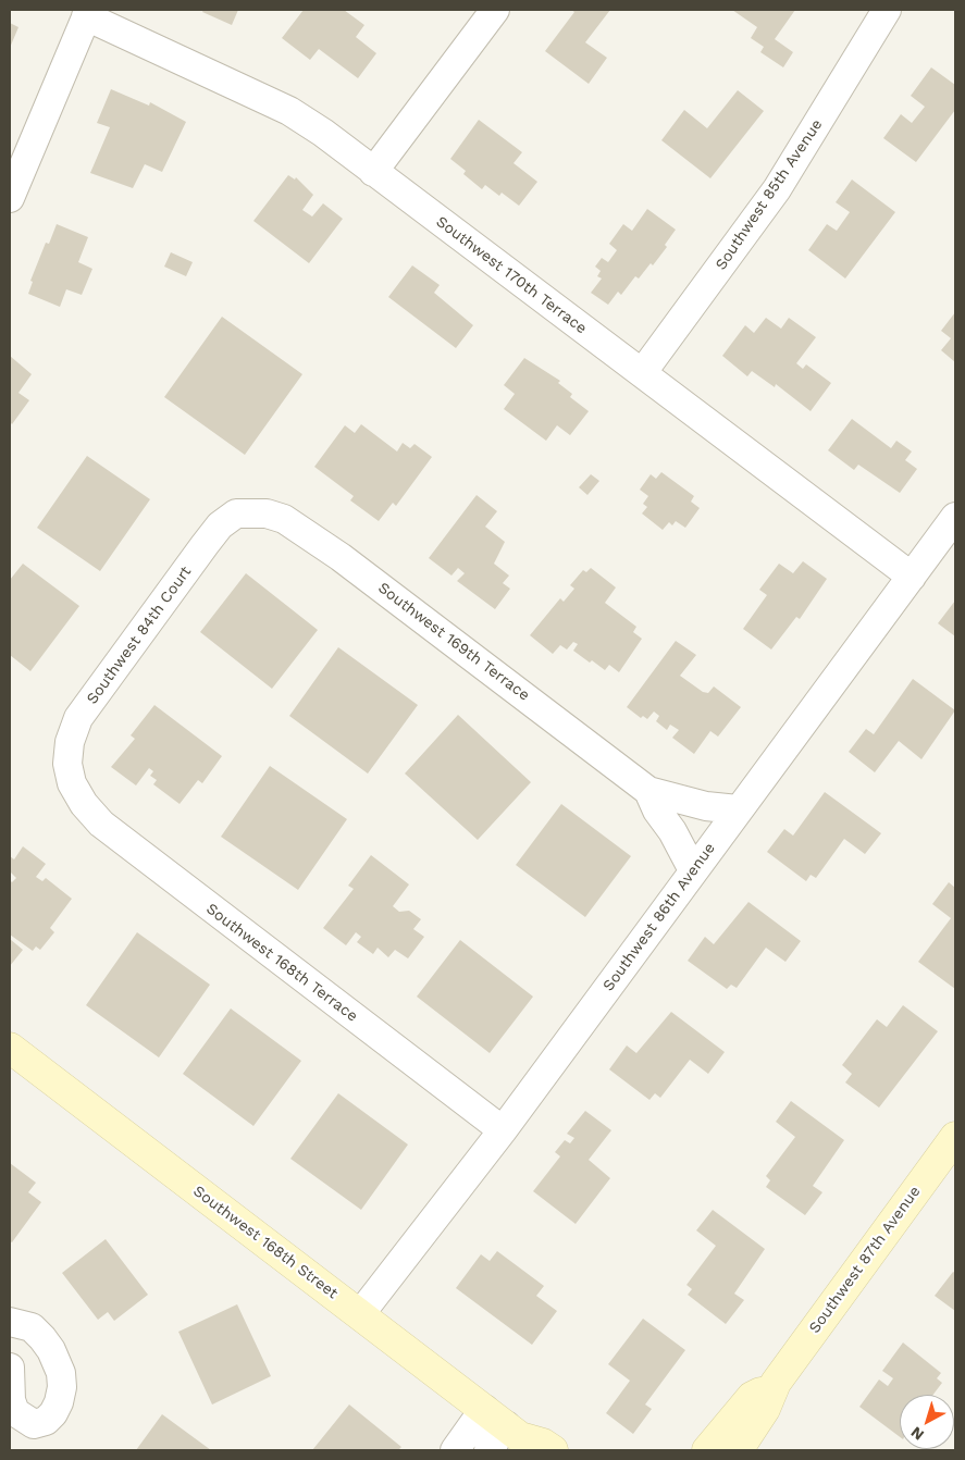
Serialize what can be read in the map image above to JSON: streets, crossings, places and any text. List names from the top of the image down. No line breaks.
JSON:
{"streets":{"street":["Southwest 85th Avenue","Southwest 170th Terrace","Southwest 84th Court","Southwest 169th Terrace","Southwest 86th Avenue","Southwest 168th Terrace","Southwest 168th Street","Southwest 87th Avenue"]},"crossings":[["Southwest 85th Avenue","Southwest 170th Terrace"],["Southwest 170th Terrace","Southwest 86th Avenue"],["Southwest 84th Court","Southwest 169th Terrace"],["Southwest 84th Court","Southwest 168th Terrace"],["Southwest 169th Terrace","Southwest 86th Avenue"],["Southwest 86th Avenue","Southwest 168th Terrace"],["Southwest 86th Avenue","Southwest 168th Street"]],"north":"bottom left"}
